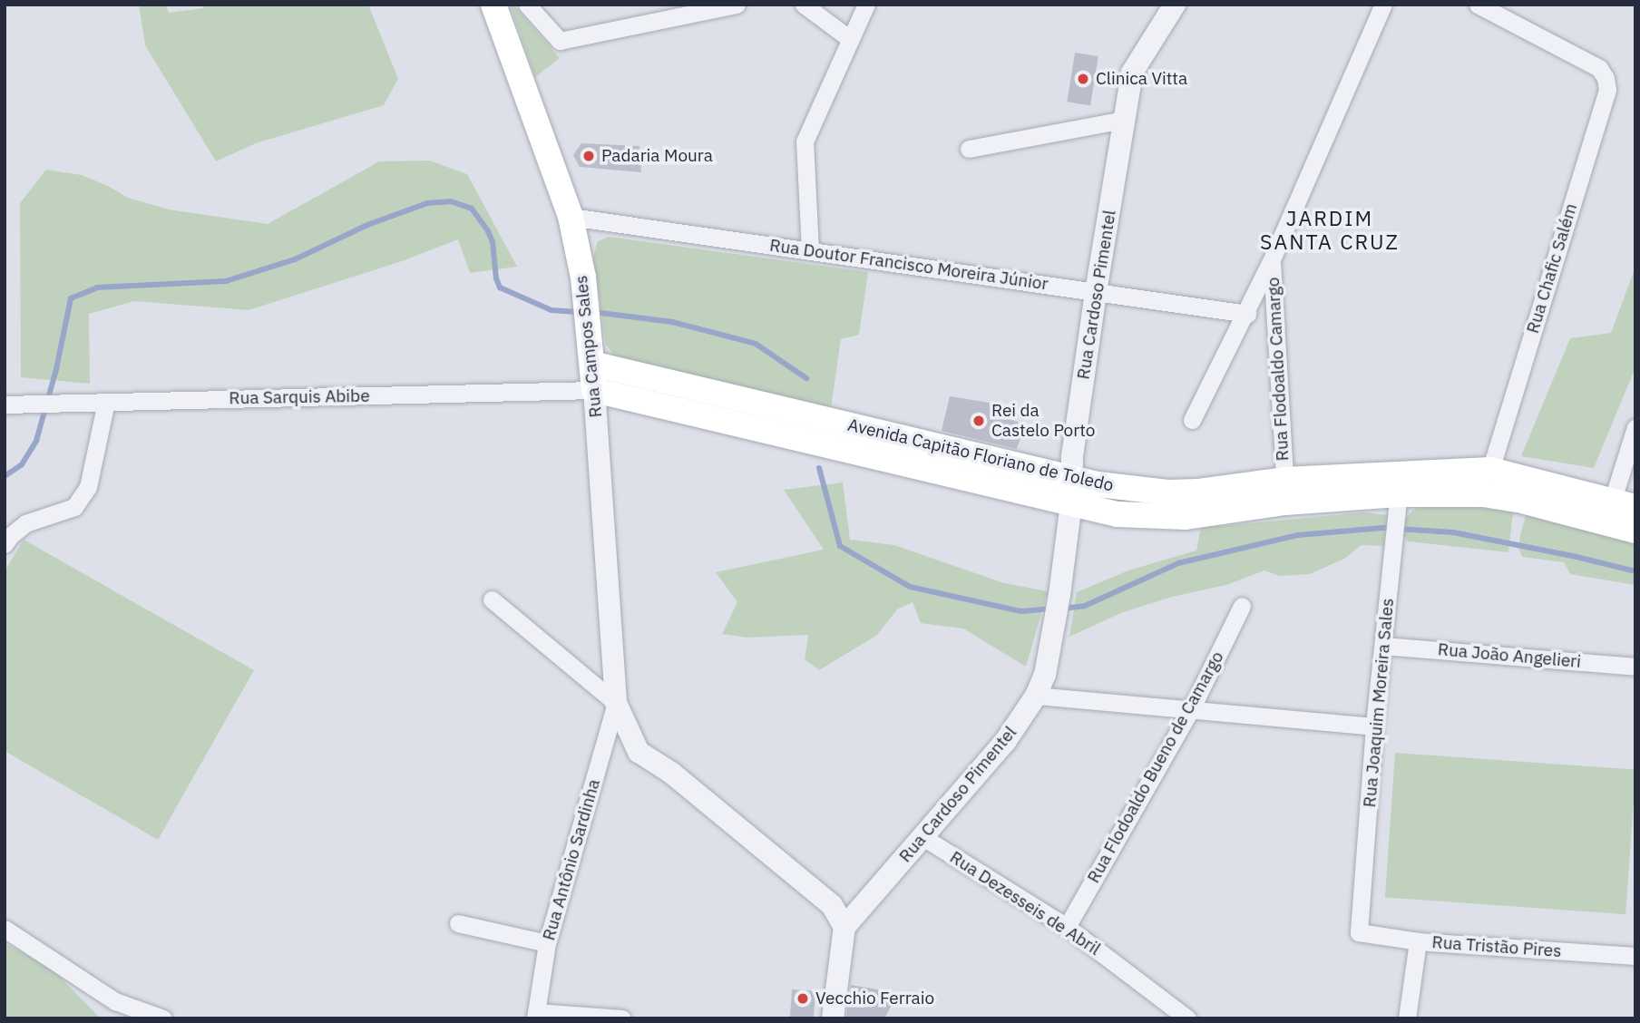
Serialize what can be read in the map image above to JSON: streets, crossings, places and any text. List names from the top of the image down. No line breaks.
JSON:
{"streets":{"main road":["Rua Campos Sales","Avenida Capitão Floriano de Toledo"],"street":["Rua Doutor Francisco Moreira Júnior","Rua Chafic Salém","Rua Cardoso Pimentel","Rua Flodoaldo Camargo","Rua Sarquis Abibe","Rua João Angelieri","Rua Joaquim Moreira Sales","Rua Flodoaldo Bueno de Camargo","Rua Antônio Sardinha","Rua Dezesseis de Abril","Rua Tristão Pires"]},"crossings":[["Rua Doutor Francisco Moreira Júnior","Rua Cardoso Pimentel"],["Rua Doutor Francisco Moreira Júnior","Rua Campos Sales"],["Rua Doutor Francisco Moreira Júnior","Rua Flodoaldo Camargo"],["Rua Chafic Salém","Avenida Capitão Floriano de Toledo"],["Rua Cardoso Pimentel","Avenida Capitão Floriano de Toledo"],["Rua Cardoso Pimentel","Rua Dezesseis de Abril"],["Rua Campos Sales","Rua Sarquis Abibe"],["Rua Campos Sales","Avenida Capitão Floriano de Toledo"],["Rua Campos Sales","Rua Antônio Sardinha"],["Rua Flodoaldo Camargo","Avenida Capitão Floriano de Toledo"],["Rua Sarquis Abibe","Avenida Capitão Floriano de Toledo"],["Avenida Capitão Floriano de Toledo","Rua Joaquim Moreira Sales"],["Rua João Angelieri","Rua Joaquim Moreira Sales"],["Rua Joaquim Moreira Sales","Rua Tristão Pires"],["Rua Flodoaldo Bueno de Camargo","Rua Dezesseis de Abril"]],"districts":["JARDIM SANTA CRUZ"],"places":["Clinica Vitta","Padaria Moura","Rei da Castelo Porto","Vecchio Ferraio"]}
